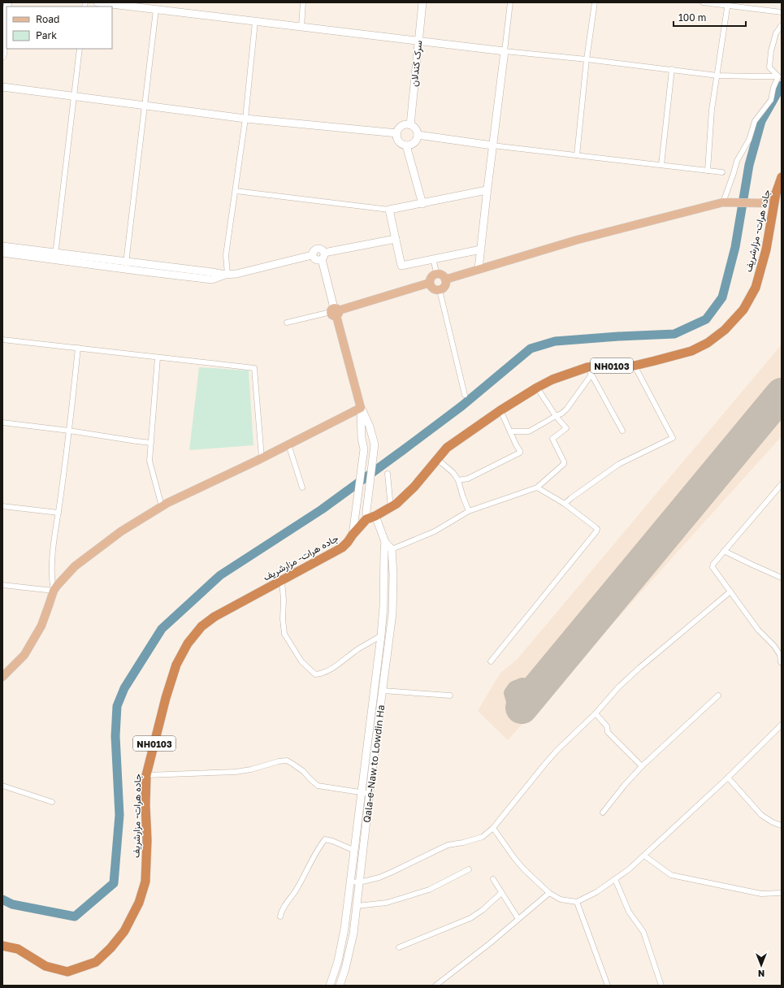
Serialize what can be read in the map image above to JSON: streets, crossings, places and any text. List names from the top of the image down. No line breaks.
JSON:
{"streets":{"highway":["جاده هرات- مزارشریف","NH0103"],"street":["سرک کندلان","Qala-e-Naw to Lowdin Ha"]},"crossings":[["جاده هرات- مزارشریف","Qala-e-Naw to Lowdin Ha"]],"legend":["Road","Park"],"scale_bar":"100 m","north":"bottom"}
